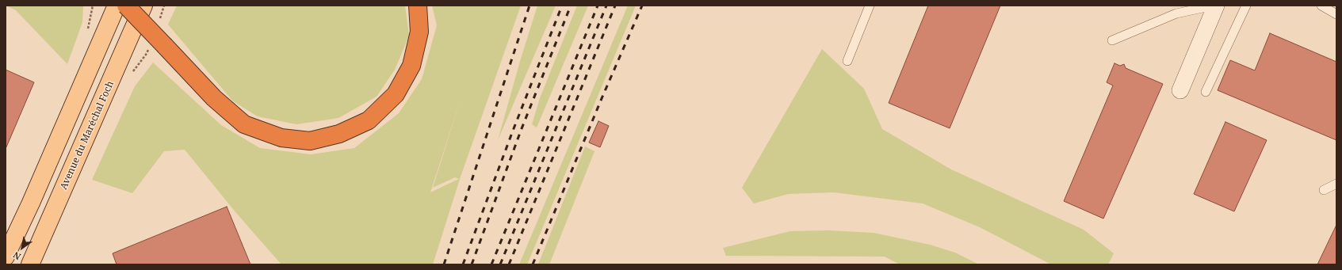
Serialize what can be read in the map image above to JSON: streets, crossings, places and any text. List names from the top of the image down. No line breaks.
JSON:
{"streets":{"main road":["Avenue du Maréchal Foch"]},"north":"bottom left"}
